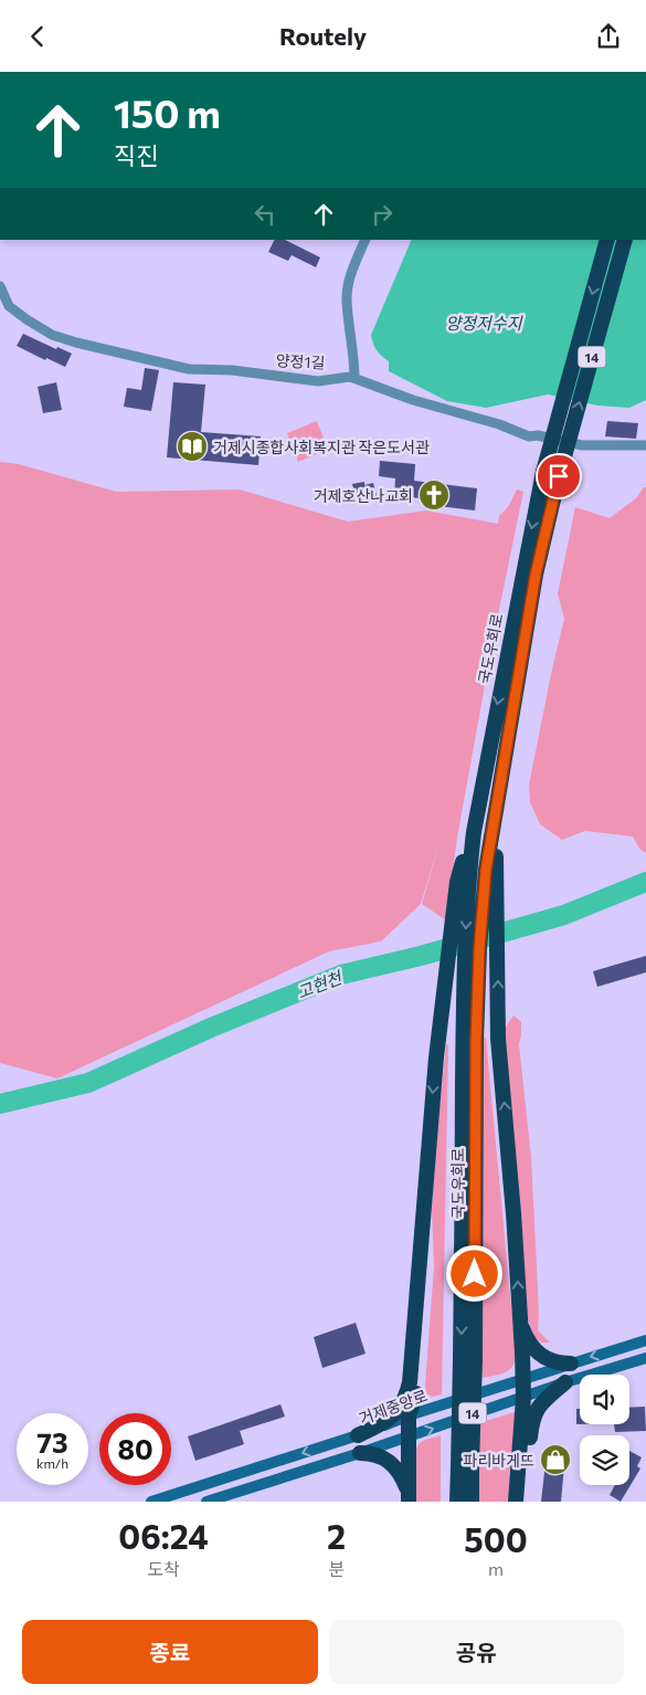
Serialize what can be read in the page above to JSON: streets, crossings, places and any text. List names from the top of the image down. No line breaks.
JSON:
{"streets":{"highway":["14","국도우회로"],"main road":["거제중앙로"],"street":["양정1길"]},"crossings":[["14","국도우회로"]],"water":["양정저수지","고현천"],"places":{"library":["거제시종합사회복지관 작은도서관"],"church":["거제호산나교회"],"shop":["파리바게뜨"]},"page":{"header":"Routely","turn":["150 m","직진"],"speed":"73 km/h","limit":"80","eta":["06:24","도착","2","분","500","m"],"buttons":["종료","공유"]}}
